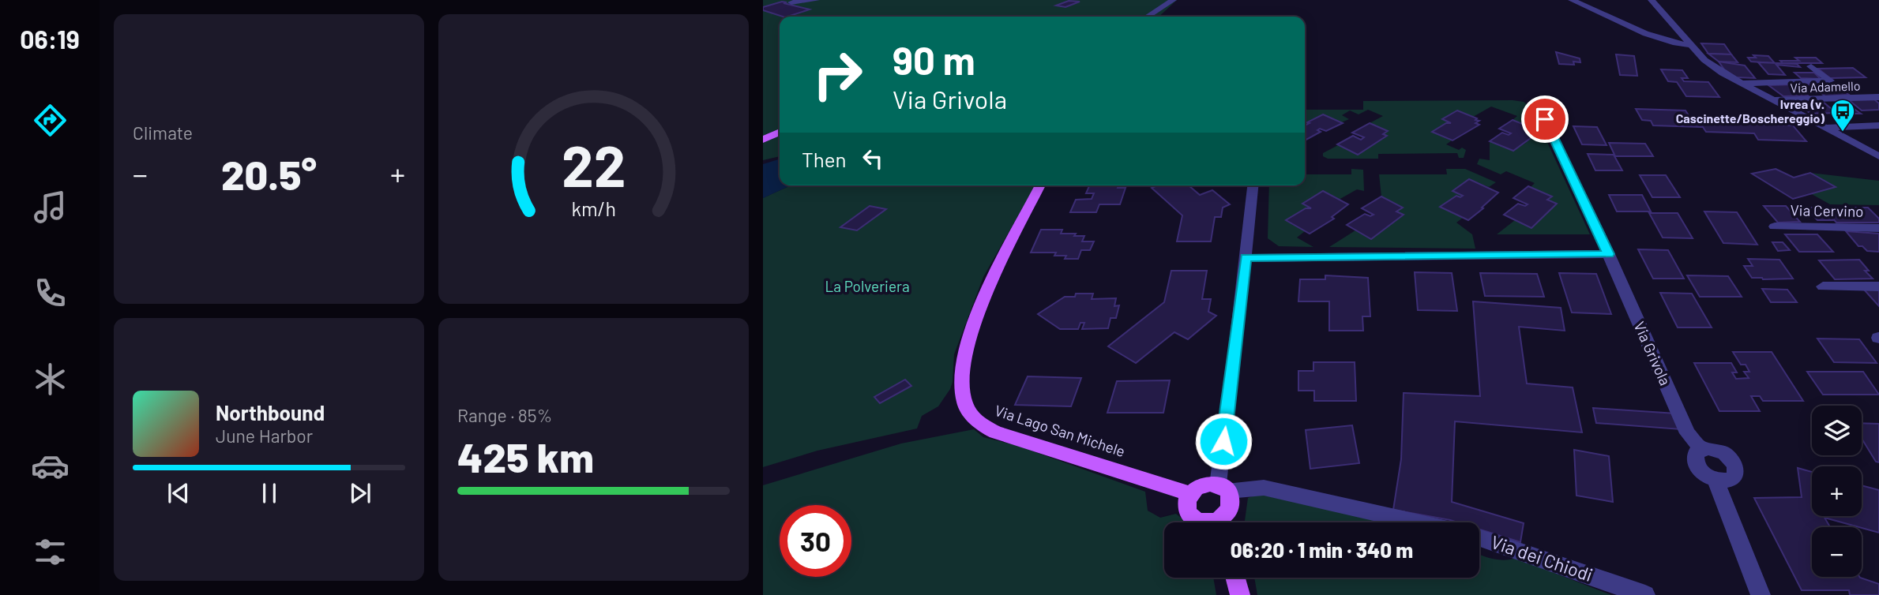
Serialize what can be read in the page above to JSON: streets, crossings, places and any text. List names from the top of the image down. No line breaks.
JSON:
{"streets":{"main road":["Via Lago San Michele"],"street":["Via Adamello","Via Cervino","Via Grivola","Via dei Chiodi"]},"parks":["La Polveriera"],"places":{"bus stop":["Ivrea (v. Cascinette/Boschereggio)"]},"page":{"tabs":"06:19","tile":["Climate",["Range · 85%","425 km"]],"turn":["90 m","Via Grivola"],"then":"Then","heat":["−","20.5°","+"],"song":["Northbound","June Harbor"],"map_buttons":["+","−"],"limit":"30","trip":"06:20 · 1 min · 340 m","gauge":["22","km/h"]}}
